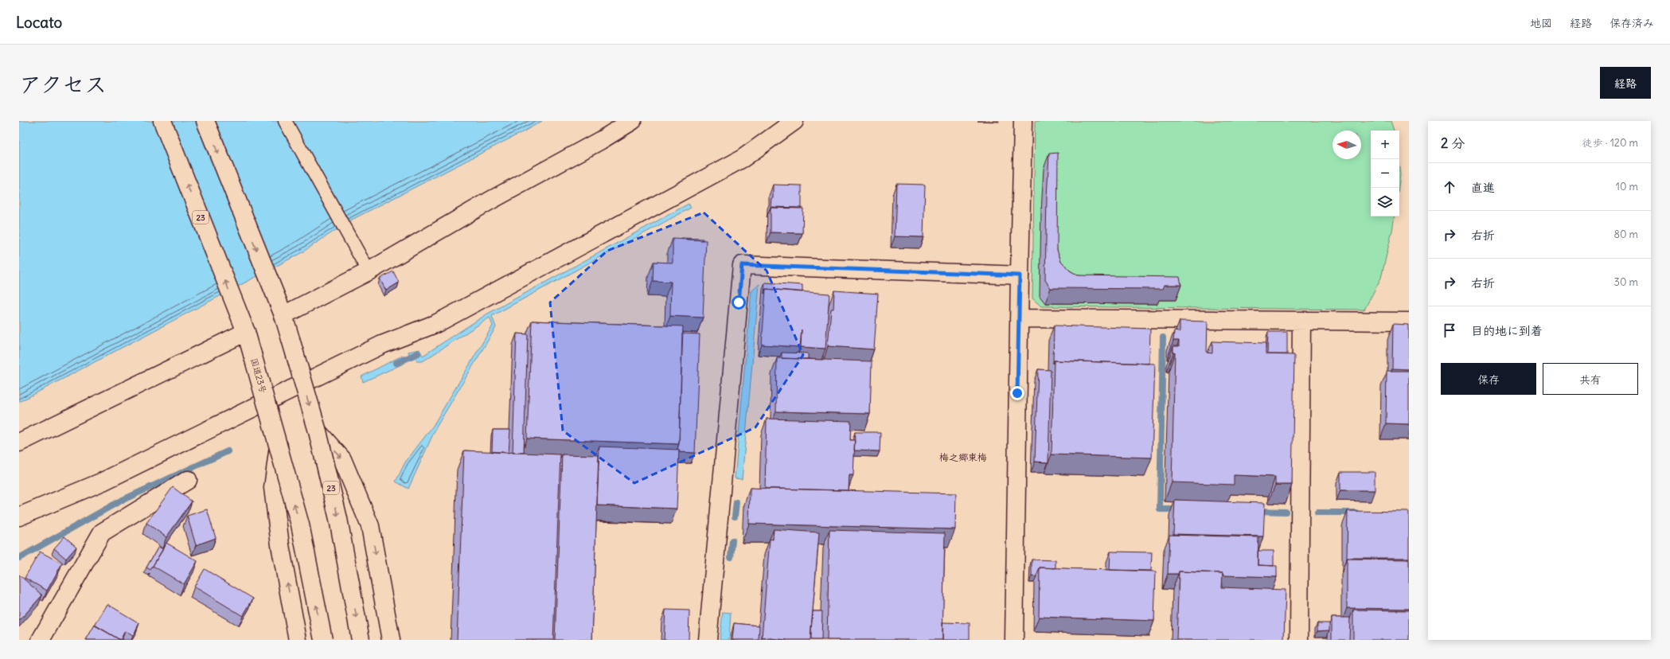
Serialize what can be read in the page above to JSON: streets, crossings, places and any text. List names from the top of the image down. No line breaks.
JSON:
{"streets":{"main road":["23","国道23号"]},"districts":["梅之郷東梅"],"north":"left","page":{"header":"Locato","nav":["地図","経路","保存済み"],"title":"アクセス","buttons":["経路",["保存","共有"]],"heading":["2 分","徒歩 · 120 m"],"map_buttons":["+","−"],"list":[["直進","10 m"],["右折","80 m"],["右折","30 m"],"目的地に到着"]}}
